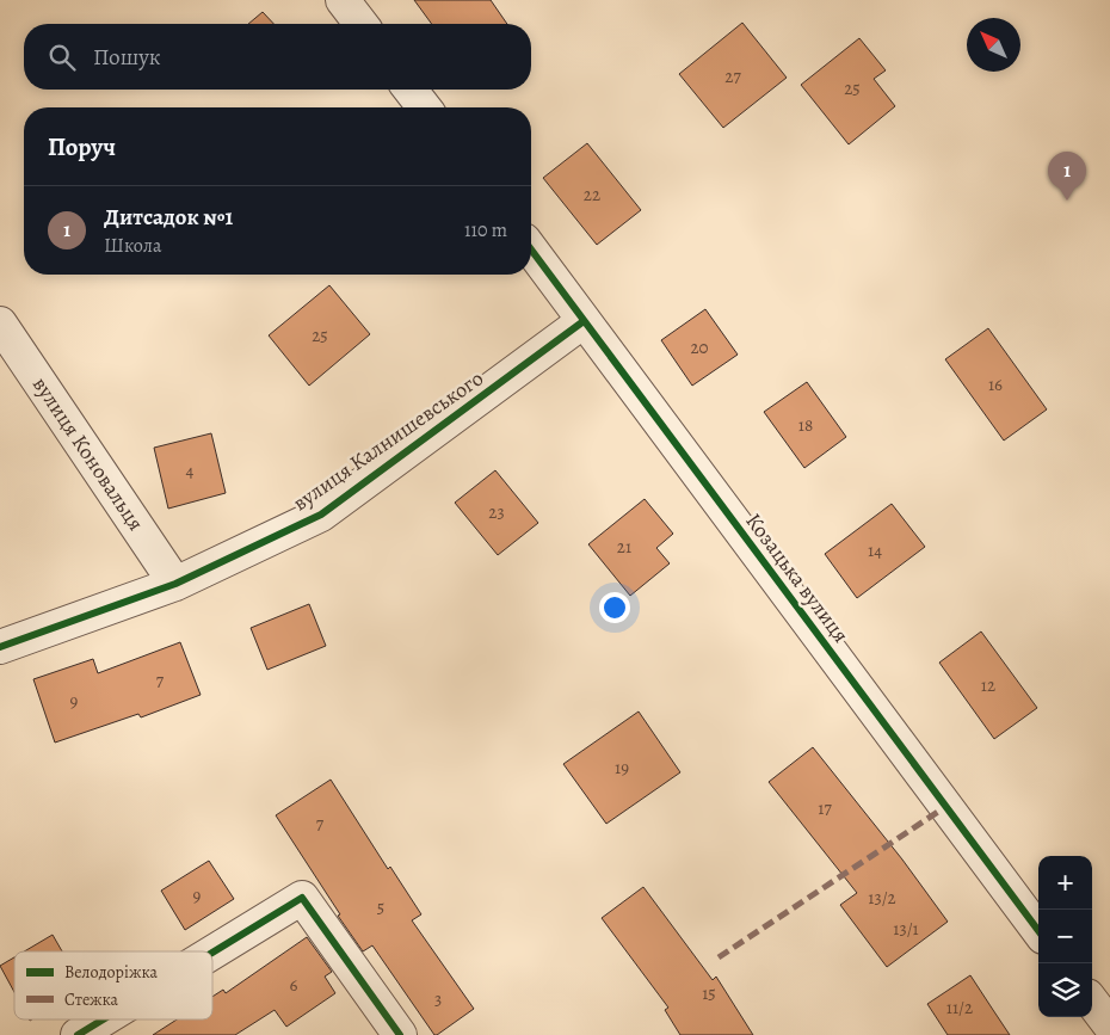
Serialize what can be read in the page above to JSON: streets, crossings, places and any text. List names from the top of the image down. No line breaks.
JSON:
{"streets":{"street":["вулиця Калнишевського","вулиця Коновальця","Козацька вулиця"]},"crossings":[["вулиця Калнишевського","вулиця Коновальця"],["вулиця Калнишевського","Козацька вулиця"]],"house_numbers":["27","25","22","25","20","16","18","4","23","21","14","7","12","9","19","17","7","9","13/2","5","13/1","6","15","3","11/2"],"legend":["Велодоріжка","Стежка"],"north":"top left","page":{"search":"Пошук","heading":"Поруч","pins":"1","list":[{"mark":"1","name":"Дитсадок №1","note":"Школа","value":"110 m"}],"map_buttons":["+","−"]}}
